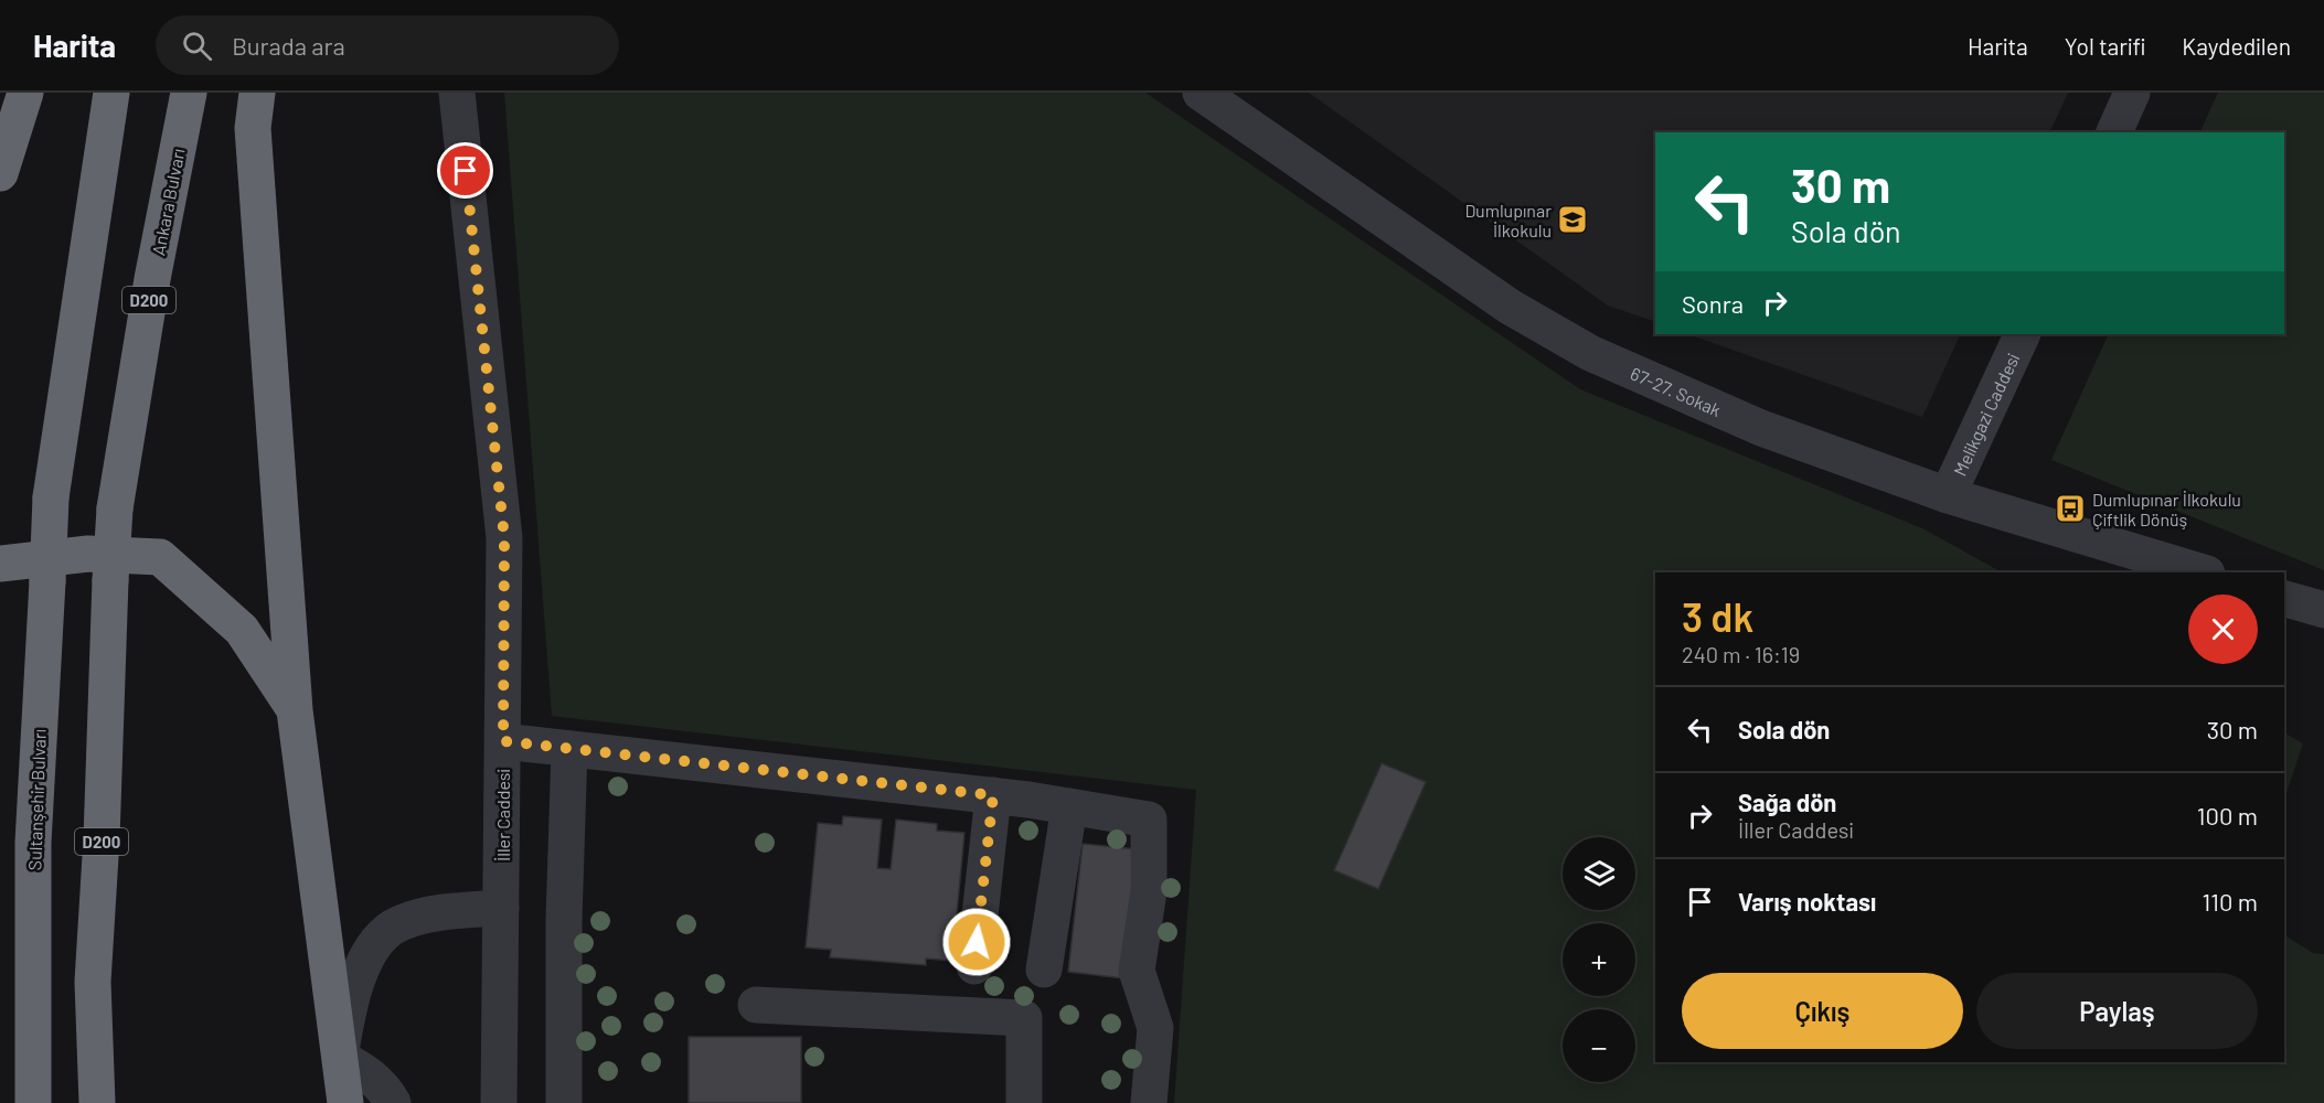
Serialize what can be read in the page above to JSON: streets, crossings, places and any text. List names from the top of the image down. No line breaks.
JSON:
{"streets":{"highway":["Ankara Bulvarı","D200","Sultanşehir Bulvarı"],"street":["67-27. Sokak","Melikgazi Caddesi","İller Caddesi"]},"crossings":[["Ankara Bulvarı","D200"],["67-27. Sokak","Melikgazi Caddesi"]],"places":{"school or university":["Dumlupınar İlkokulu"],"bus stop":["Dumlupınar İlkokulu Çiftlik Dönüş"]},"page":{"header":"Harita","search":"Burada ara","nav":["Harita","Yol tarifi","Kaydedilen"],"turn":["30 m","Sola dön"],"then":"Sonra","heading":["3 dk","240 m · 16:19"],"list":[{"name":"Sola dön","value":"30 m"},{"name":"Sağa dön","note":"İller Caddesi","value":"100 m"},{"name":"Varış noktası","value":"110 m"}],"map_buttons":["+","−"],"buttons":["Çıkış","Paylaş"]}}
